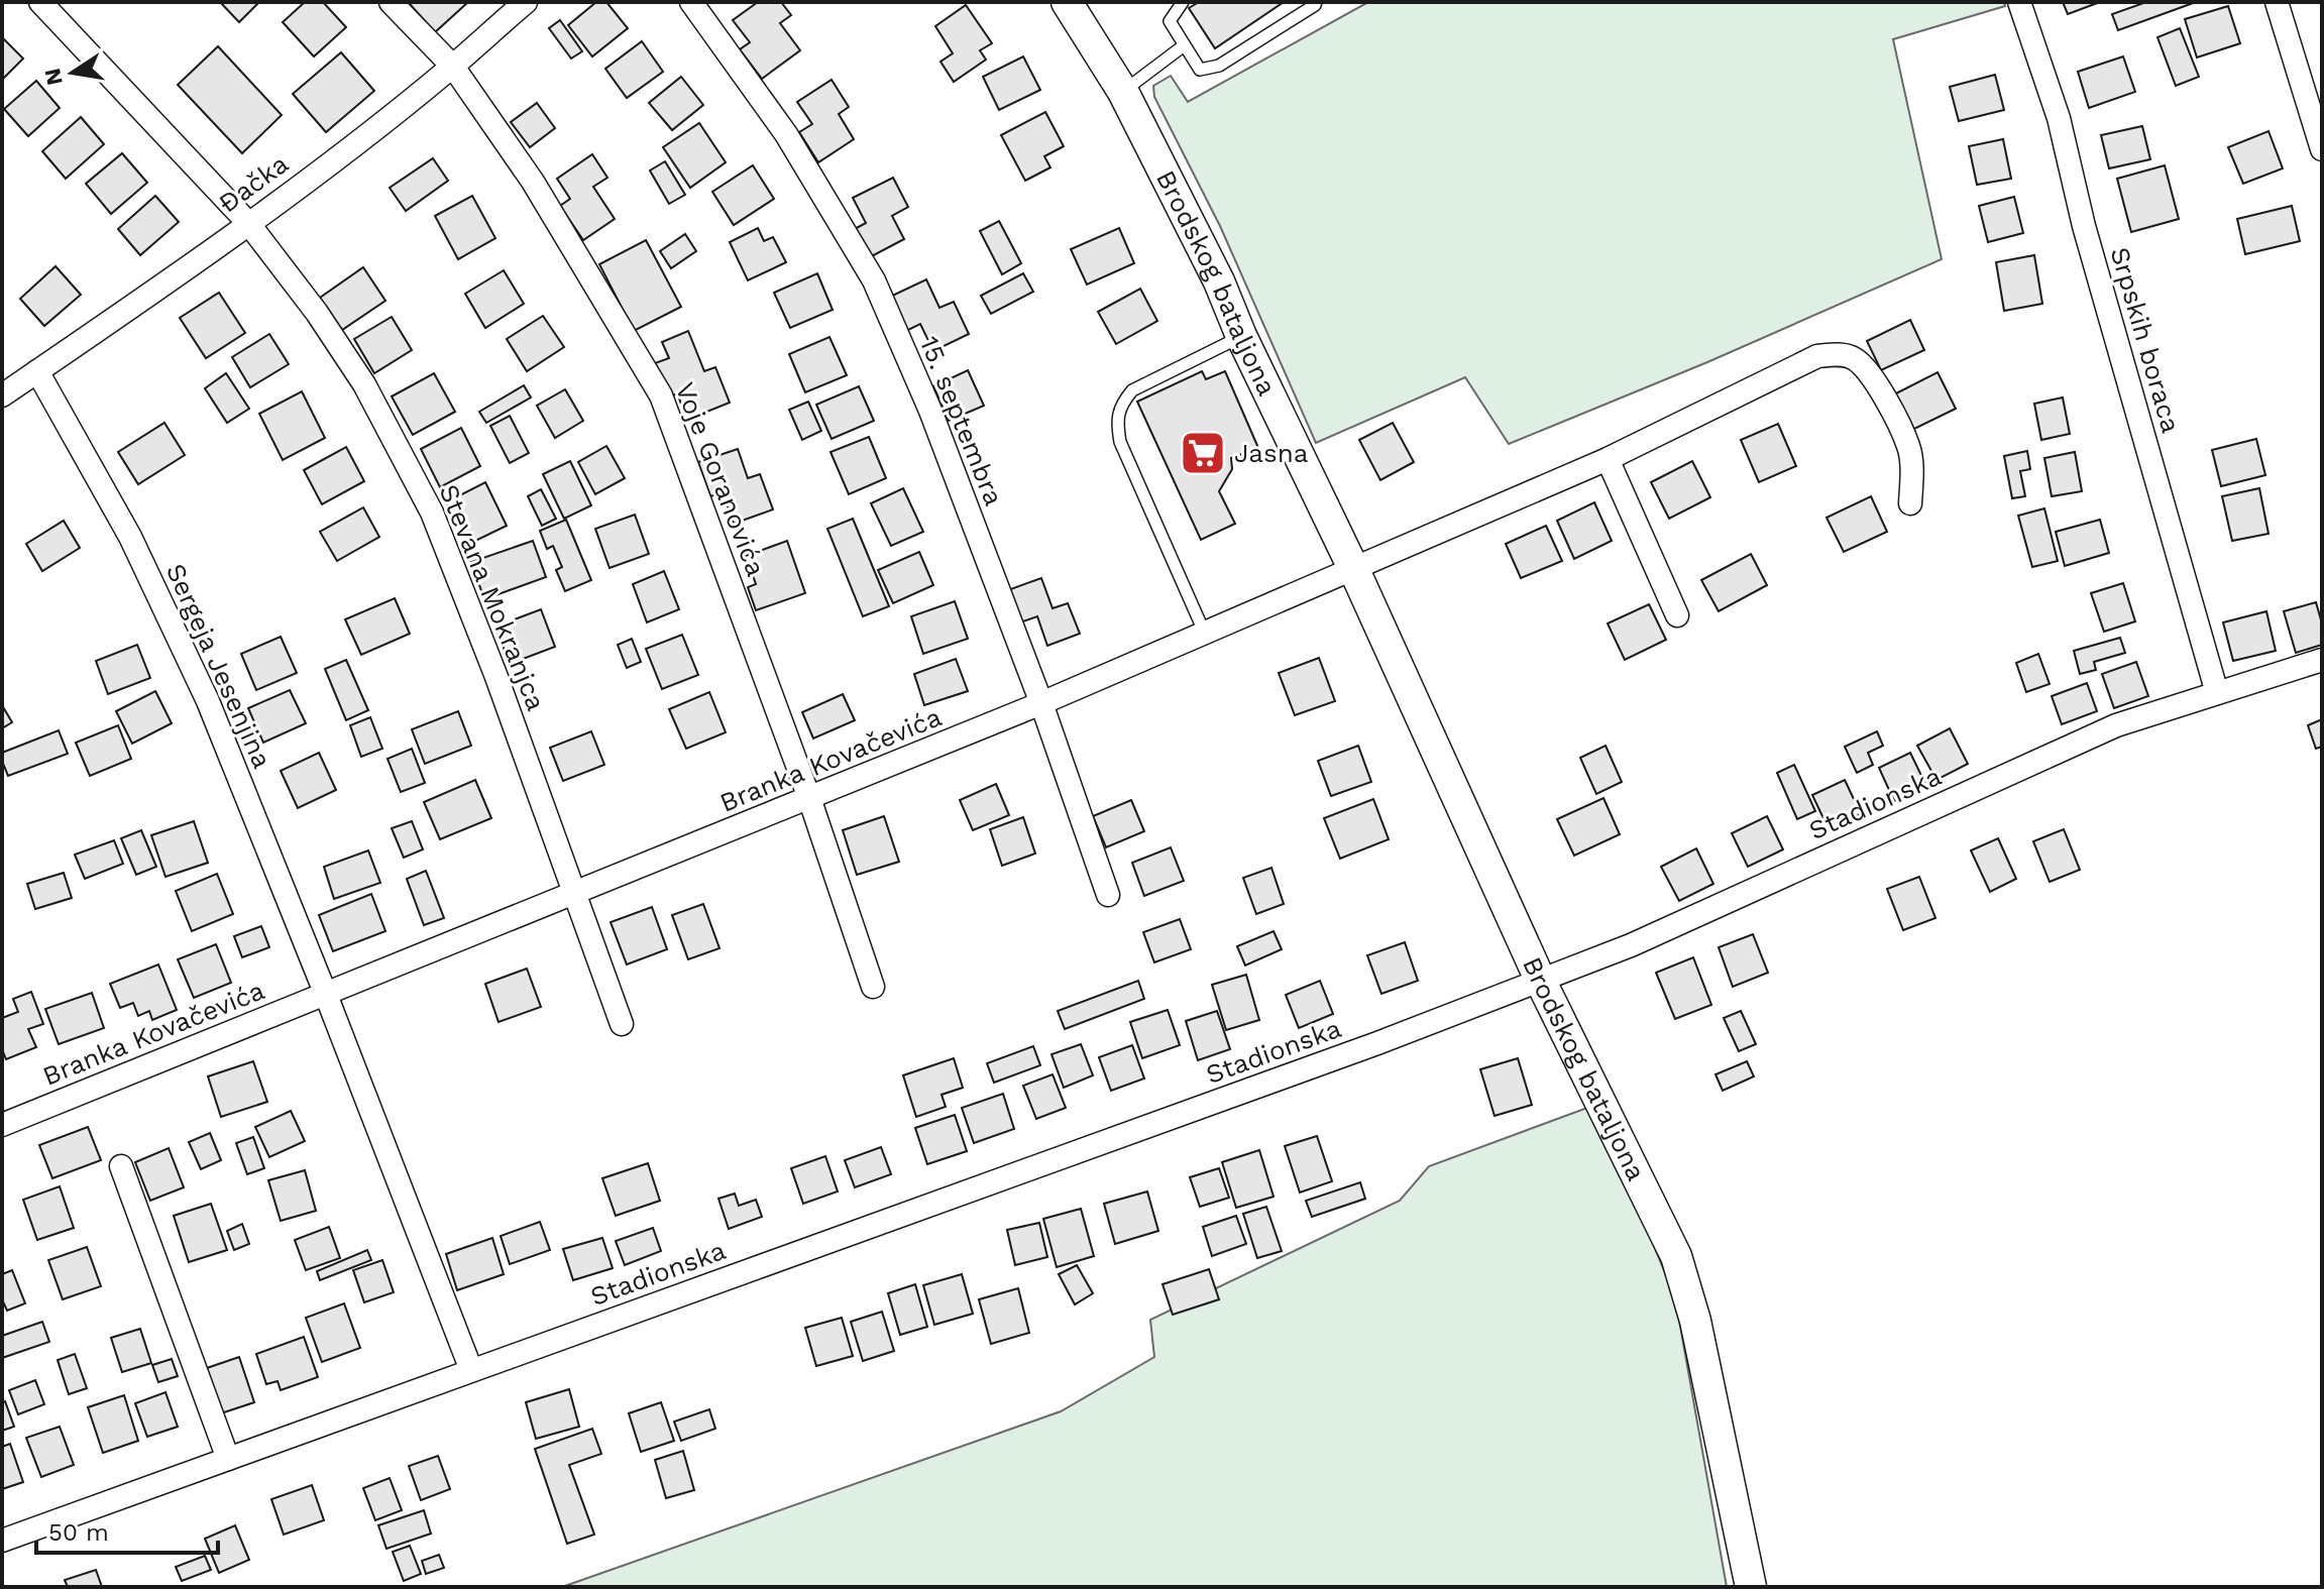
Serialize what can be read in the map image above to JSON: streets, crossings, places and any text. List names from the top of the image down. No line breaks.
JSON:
{"streets":{"street":["Đačka","Brodskog bataljona","Srpskih boraca","15. septembra","Voje Goranovića","Stevana Mokranjca","Sergeja Jesenjina","Branka Kovačevića","Stadionska"]},"crossings":[["Đačka","Voje Goranovića"],["Đačka","Stevana Mokranjca"],["Đačka","Sergeja Jesenjina"],["Brodskog bataljona","Branka Kovačevića"],["Brodskog bataljona","Stadionska"],["Srpskih boraca","Stadionska"],["15. septembra","Branka Kovačevića"],["Voje Goranovića","Branka Kovačevića"],["Stevana Mokranjca","Branka Kovačevića"],["Sergeja Jesenjina","Branka Kovačevića"]],"places":{"supermarket":["Jasna"]},"scale_bar":"50 m","north":"left"}
